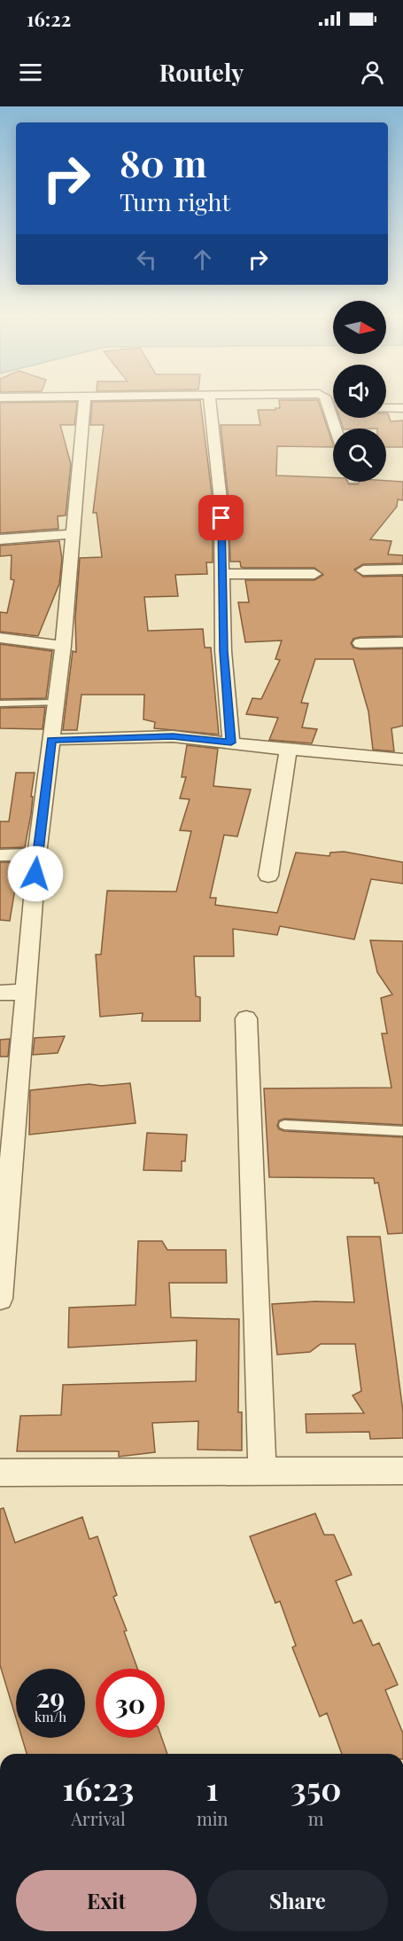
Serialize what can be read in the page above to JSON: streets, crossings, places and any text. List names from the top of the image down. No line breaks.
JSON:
{"north":"right","page":{"status":"16:22","header":"Routely","turn":["80 m","Turn right"],"speed":"29 km/h","limit":"30","eta":["16:23","Arrival","1","min","350","m"],"buttons":["Exit","Share"]}}
